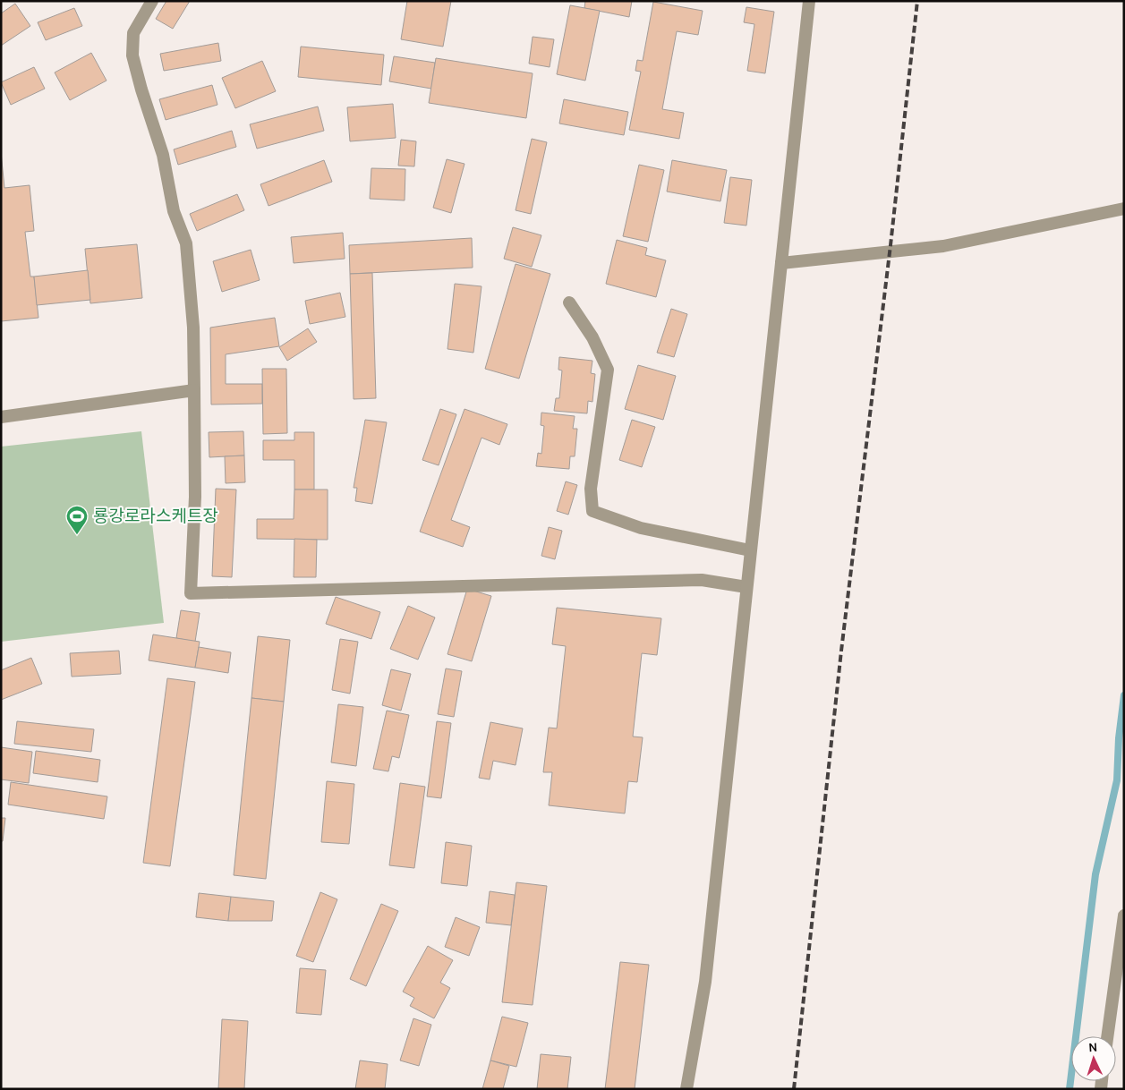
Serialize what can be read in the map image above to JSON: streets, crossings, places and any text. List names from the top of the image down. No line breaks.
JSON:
{"places":{"sports":["룡강로라스케트장"]},"north":"top"}
